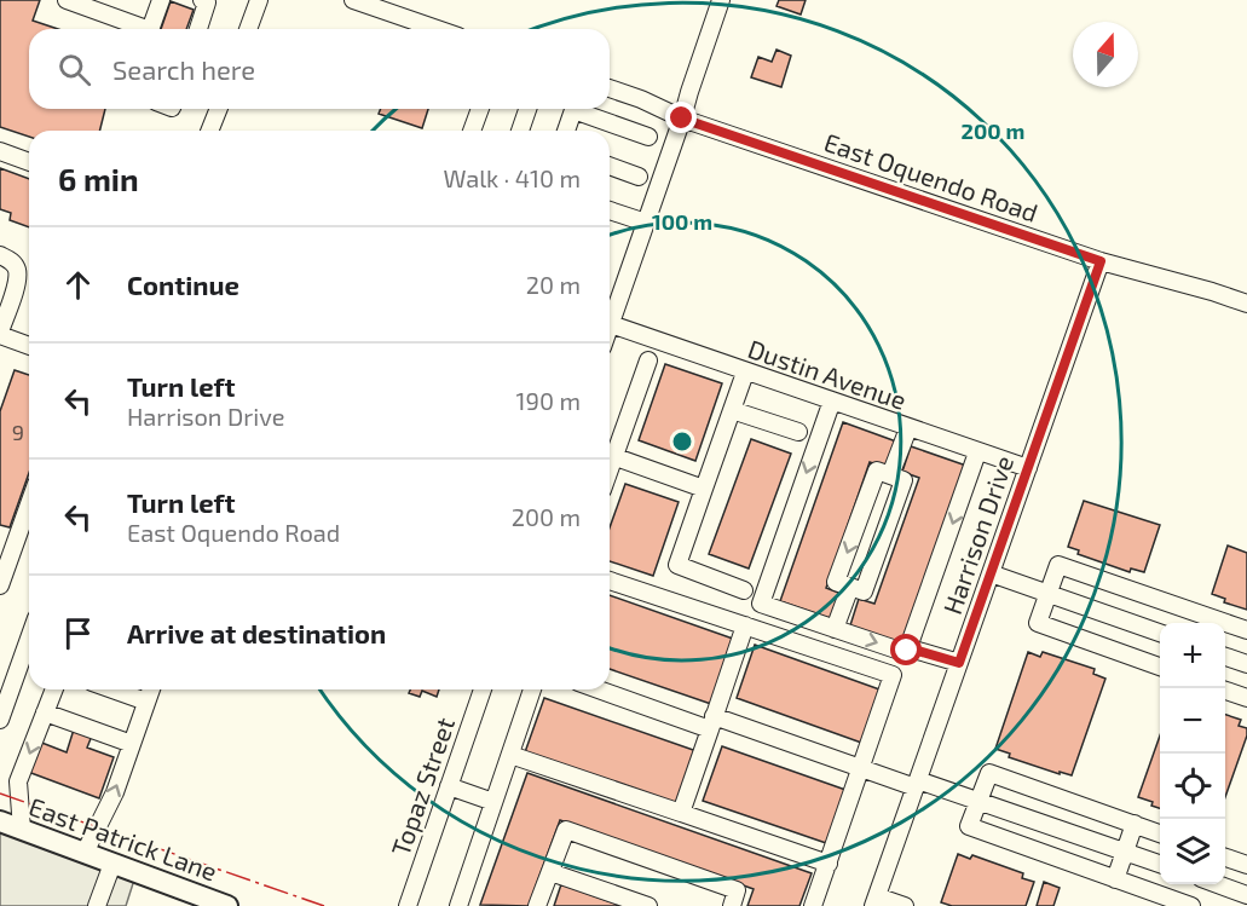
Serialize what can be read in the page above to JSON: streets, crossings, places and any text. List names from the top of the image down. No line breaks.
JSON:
{"streets":{"main road":["East Patrick Lane"],"street":["East Oquendo Road","Dustin Avenue","Harrison Drive","Topaz Street"]},"crossings":[["East Oquendo Road","Harrison Drive"],["Dustin Avenue","Harrison Drive"]],"house_numbers":["9"],"north":"top","page":{"search":"Search here","heading":["6 min","Walk · 410 m"],"list":[["Continue","20 m"],["Turn left","Harrison Drive","190 m"],["Turn left","East Oquendo Road","200 m"],"Arrive at destination"],"map_buttons":["+","−"]},"rings":["200 m","100 m"]}
